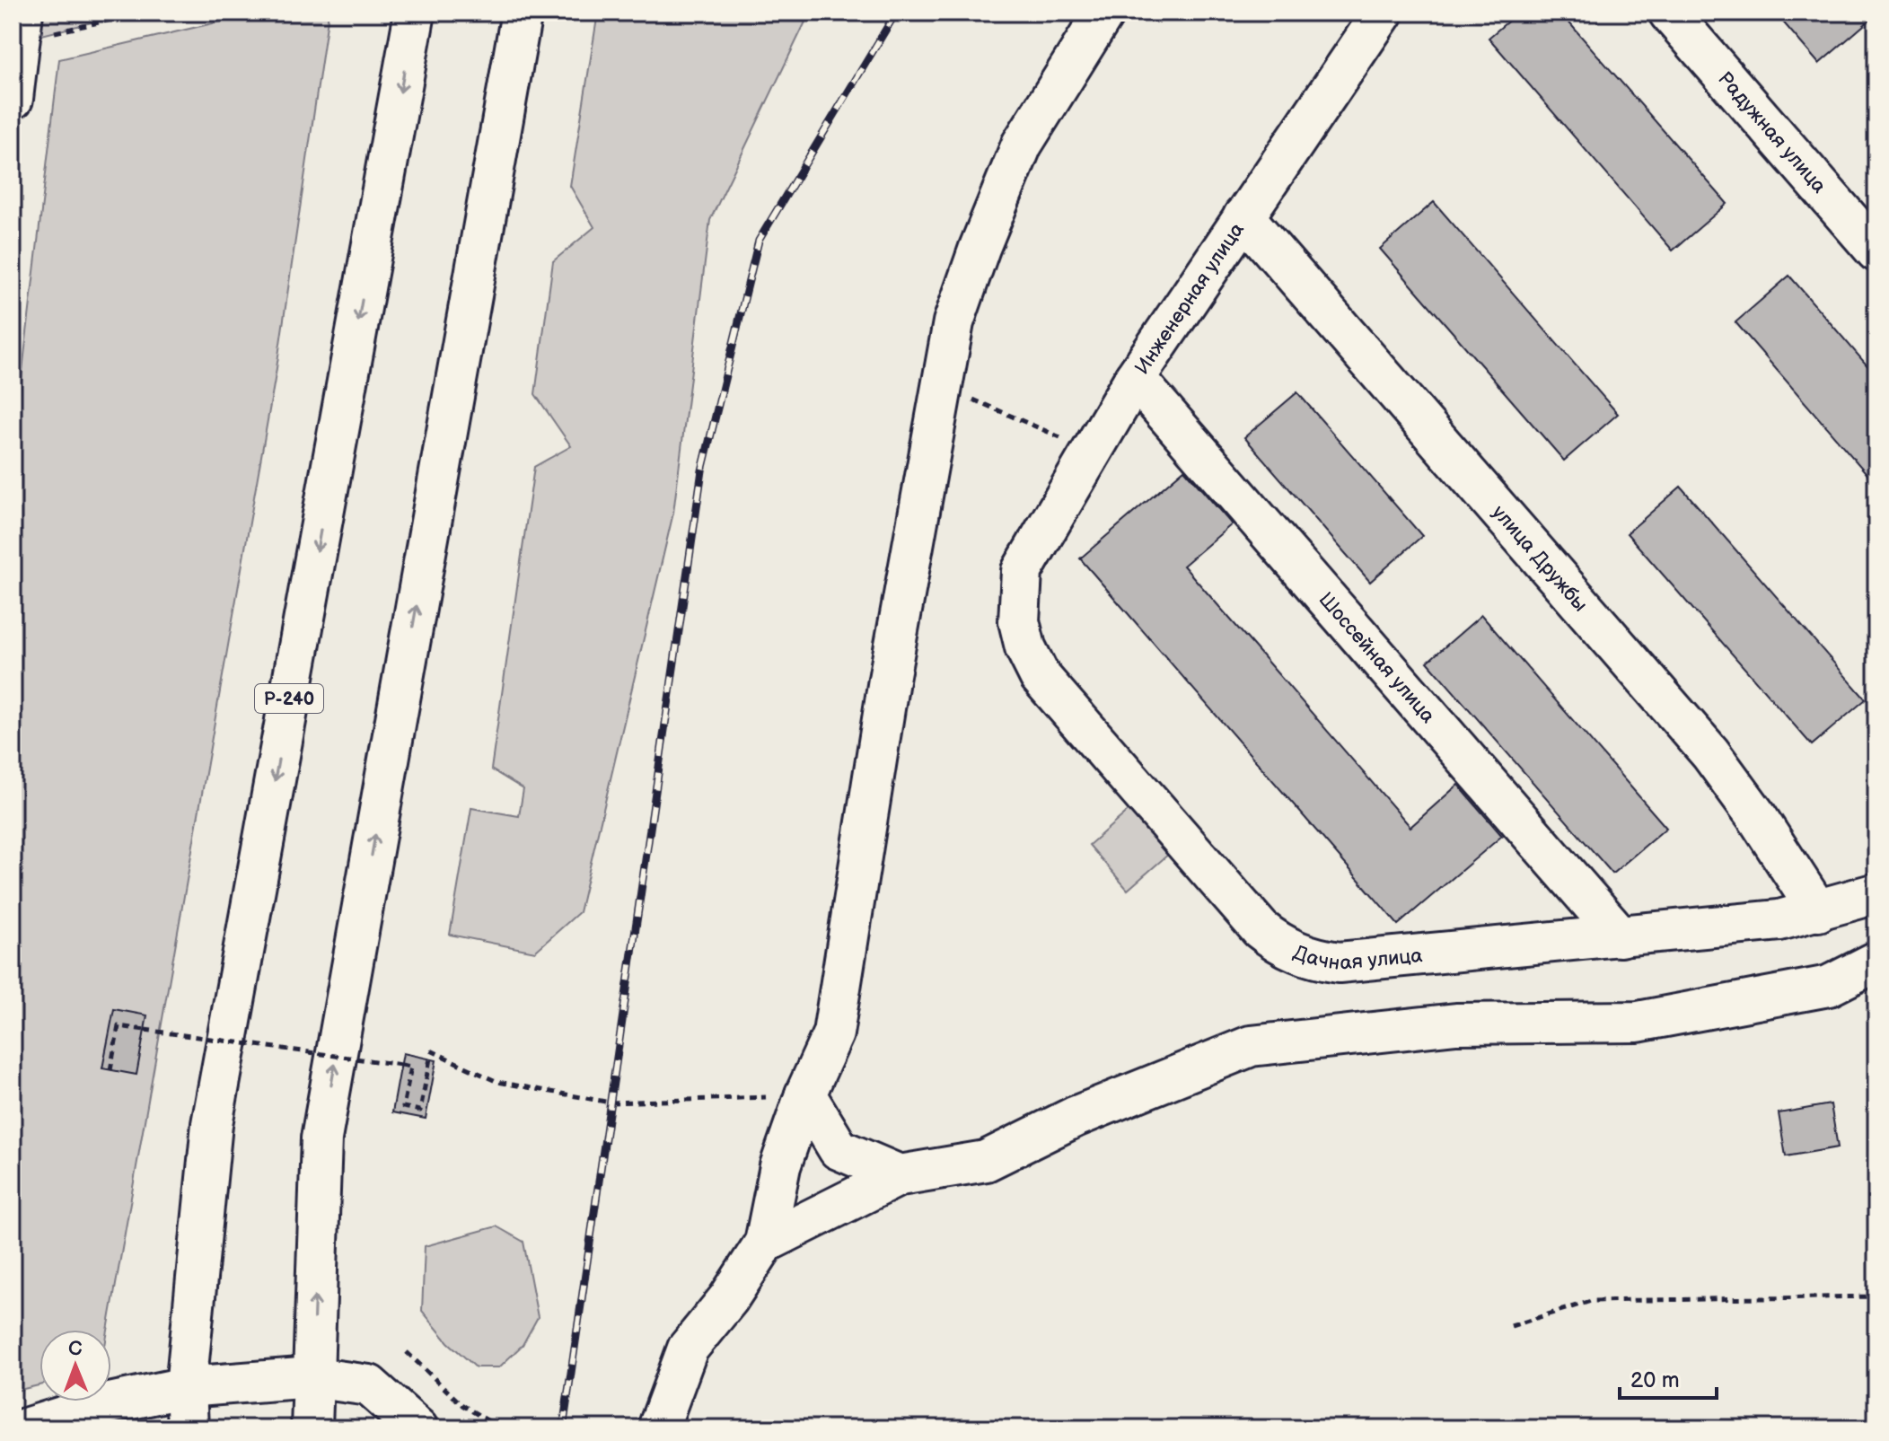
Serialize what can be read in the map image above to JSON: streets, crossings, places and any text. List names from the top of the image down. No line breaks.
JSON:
{"streets":{"main road":["Радужная улица","Инженерная улица","улица Дружбы","Шоссейная улица","Р-240","Дачная улица"]},"crossings":[["Инженерная улица","улица Дружбы"],["Инженерная улица","Шоссейная улица"],["Инженерная улица","Дачная улица"],["улица Дружбы","Дачная улица"],["Шоссейная улица","Дачная улица"]],"scale_bar":"20 m","north":"top"}
